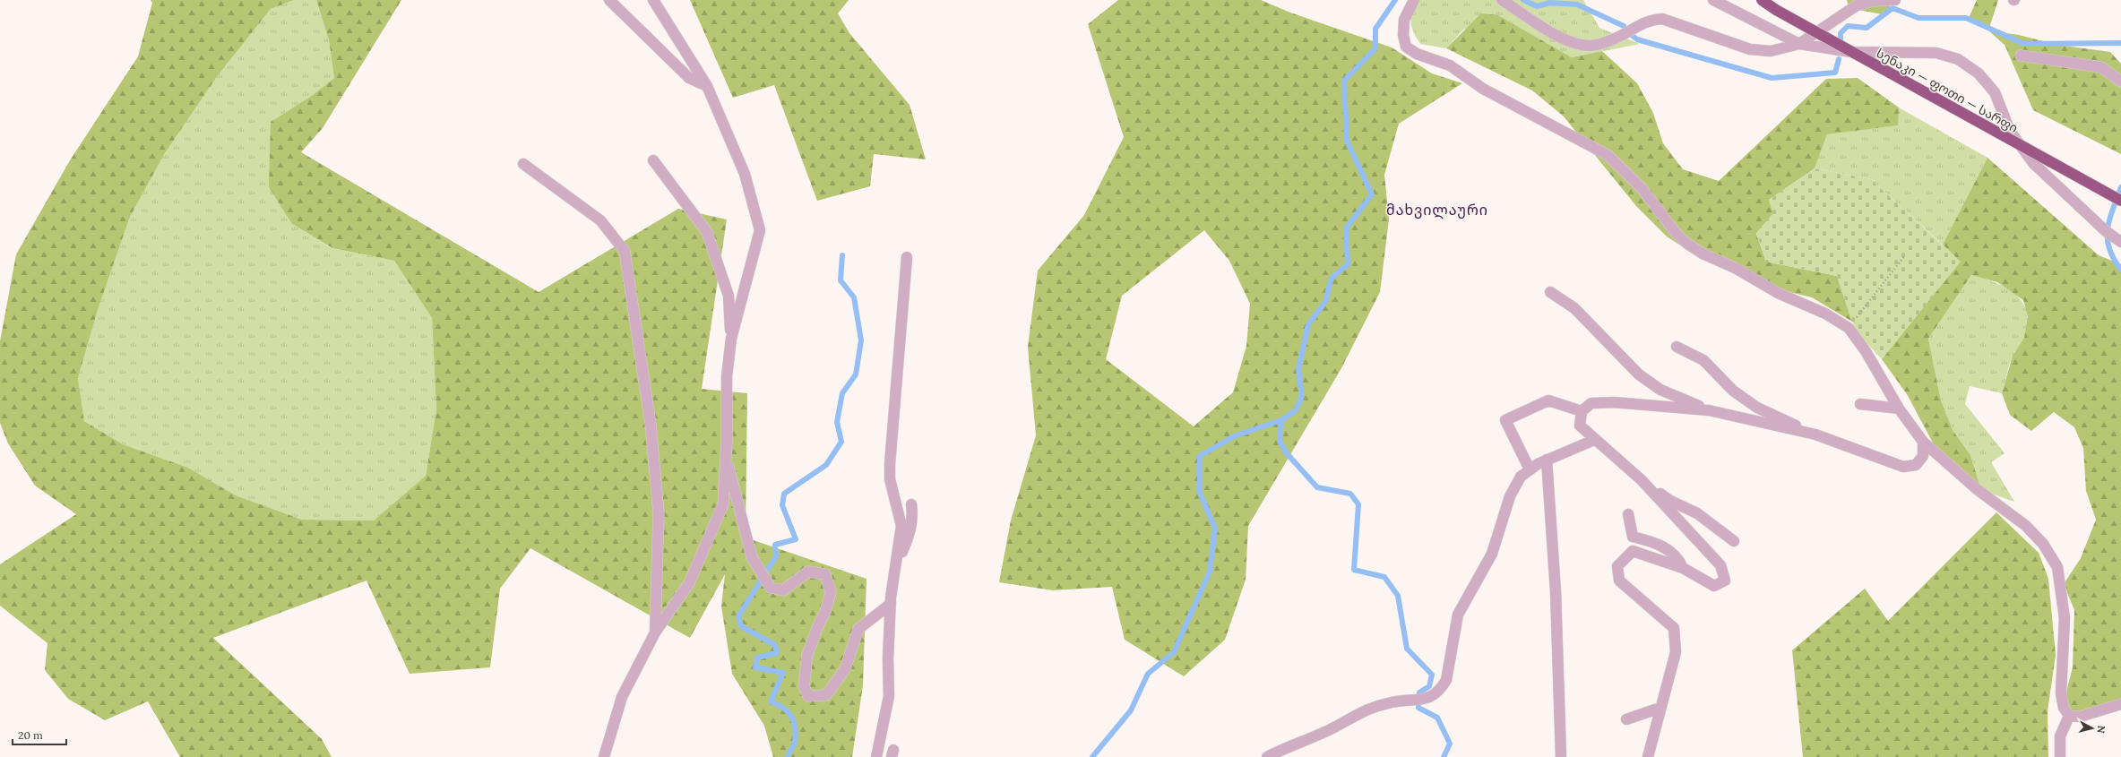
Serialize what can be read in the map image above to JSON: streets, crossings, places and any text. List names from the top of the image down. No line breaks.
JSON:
{"streets":{"highway":["სენაკი — ფოთი — სარფი"]},"districts":["მახვილაური"],"scale_bar":"20 m","north":"right"}
